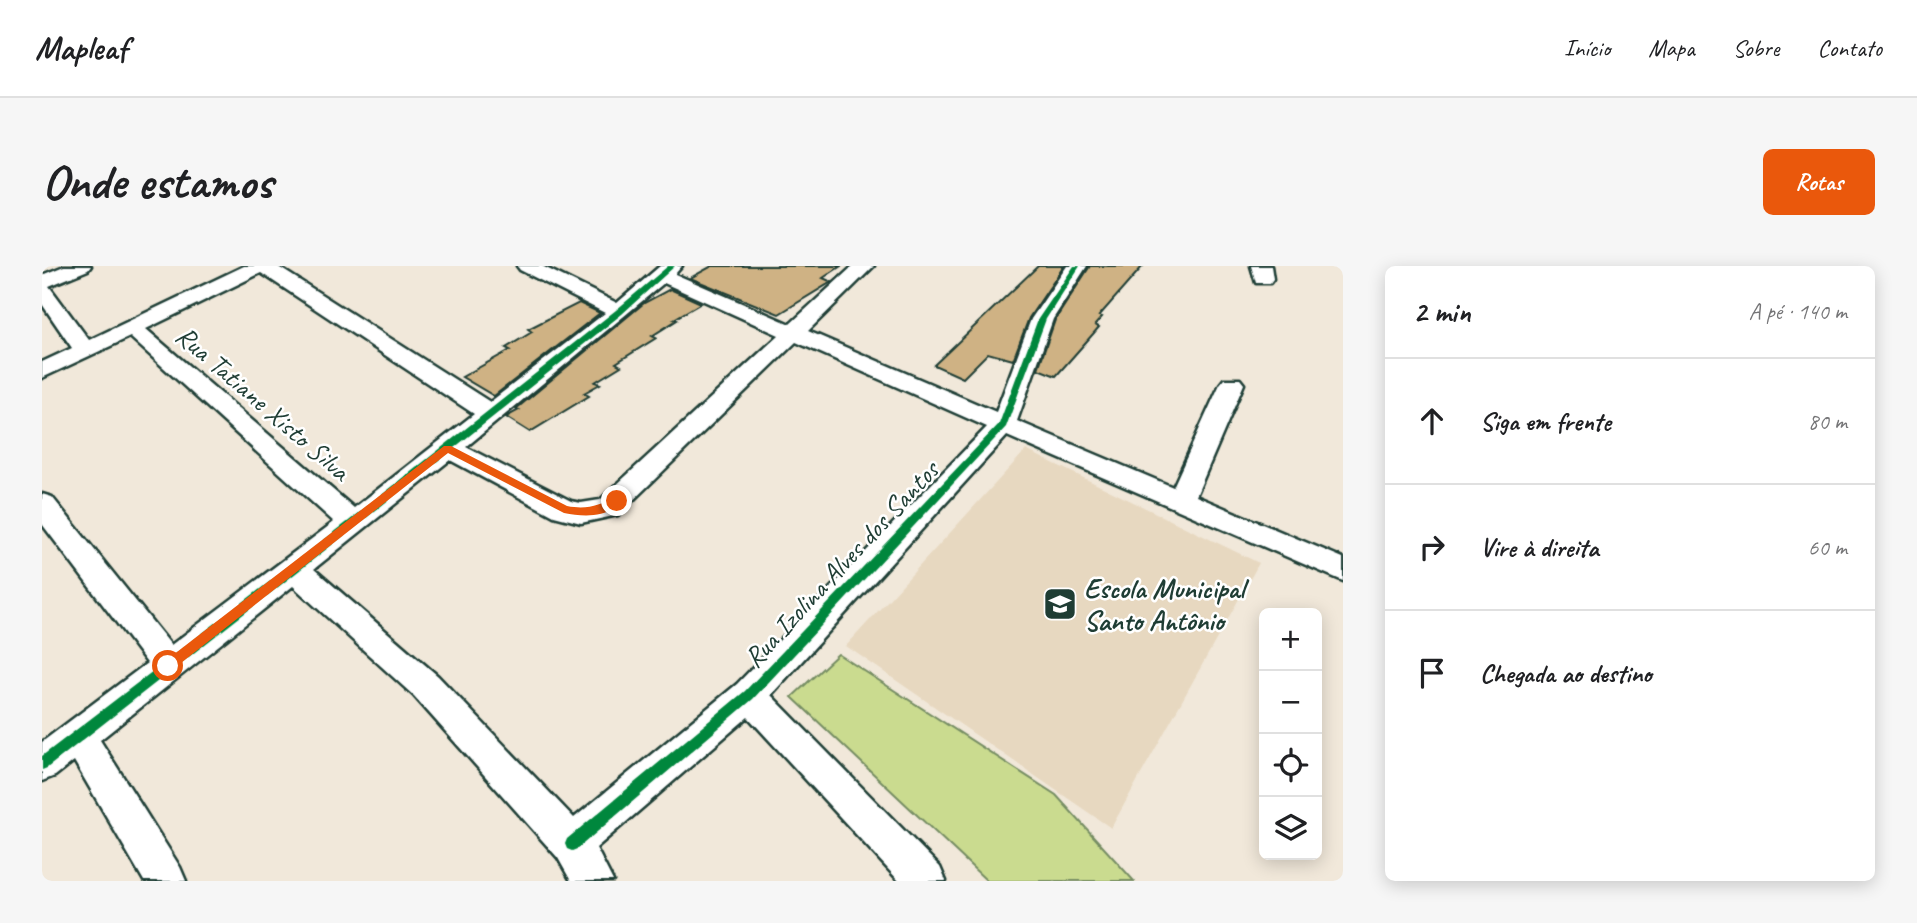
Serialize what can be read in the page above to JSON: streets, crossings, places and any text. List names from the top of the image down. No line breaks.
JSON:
{"streets":{"street":["Rua Tatiane Xisto Silva","Rua Izolina Alves dos Santos"]},"places":{"school or university":["Escola Municipal Santo Antônio"]},"page":{"header":"Mapleaf","nav":["Início","Mapa","Sobre","Contato"],"buttons":"Rotas","title":"Onde estamos","heading":["2 min","A pé · 140 m"],"list":[["Siga em frente","80 m"],["Vire à direita","60 m"],"Chegada ao destino"],"map_buttons":["+","−"]}}
